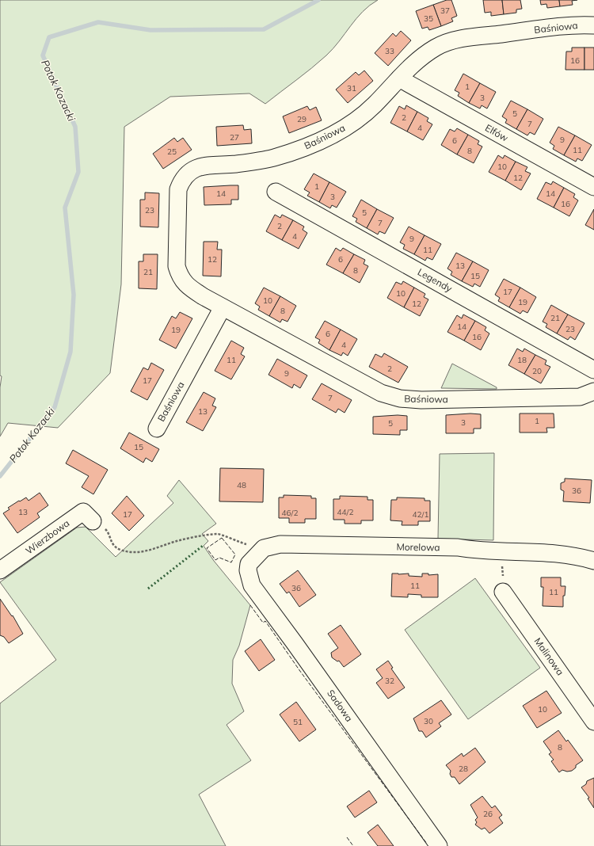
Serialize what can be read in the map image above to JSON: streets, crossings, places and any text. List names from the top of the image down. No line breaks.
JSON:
{"streets":{"street":["Baśniowa","Elfów","Legendy","Wierzbowa","Morelowa","Malinowa","Sadowa"]},"crossings":[["Baśniowa","Elfów"],["Morelowa","Sadowa"]],"water":["Potok Kozacki"],"house_numbers":["37","35","33","16","1","31","3","5","2","29","7","4","27","9","6","11","8","25","10","12","1","14","14","3","16","23","5","7","2","4","9","11","12","6","13","8","21","15","17","10","10","19","12","8","21","14","23","19","6","16","4","11","18","2","20","9","17","7","13","1","3","5","15","48","36","13","44/2","46/2","17","42/1","11","36","11","32","10","30","51","8","28","26"]}
